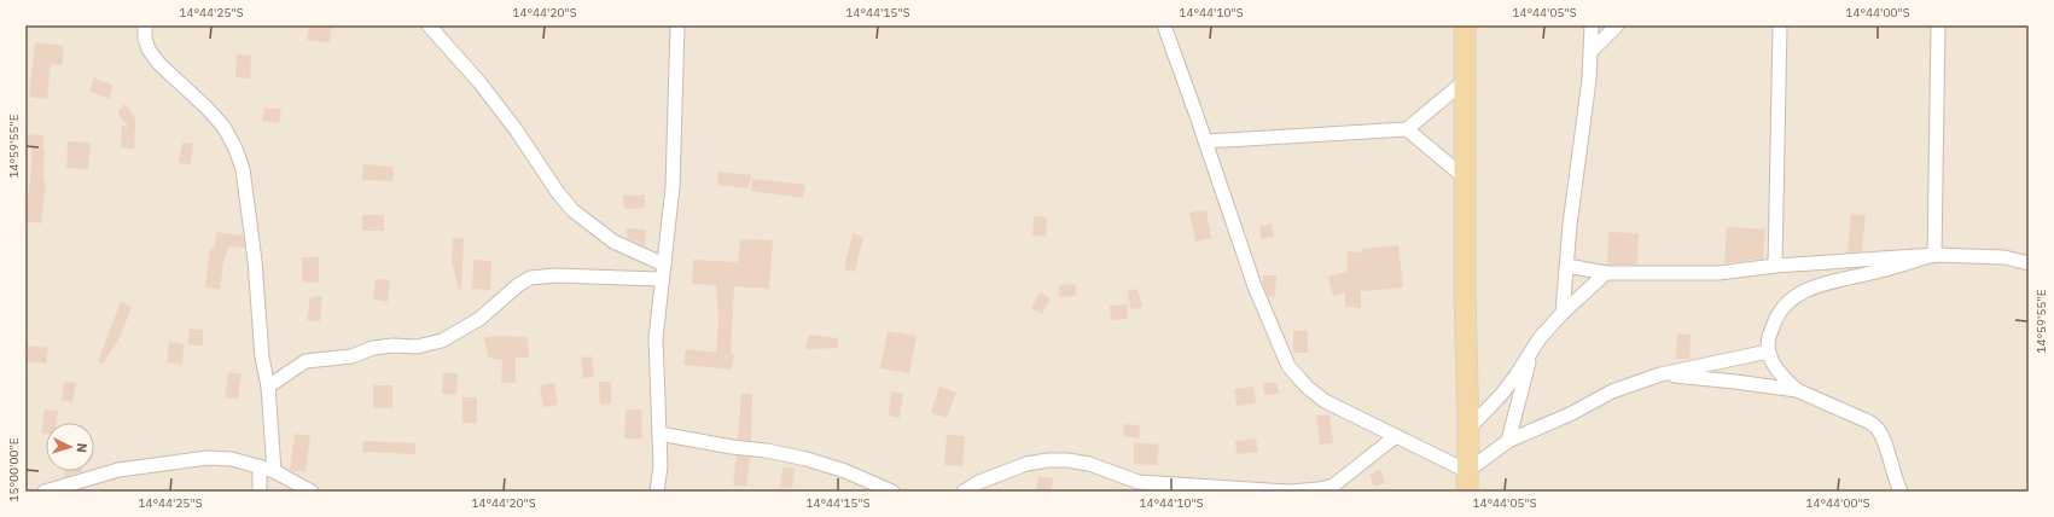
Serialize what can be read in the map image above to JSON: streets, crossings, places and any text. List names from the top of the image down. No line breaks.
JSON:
{"north":"right","coordinates":["14°44'25\"S","14°44'20\"S","14°44'15\"S","14°44'10\"S","14°44'05\"S","14°44'00\"S","14°59'55\"E","15°00'00\"E"]}
